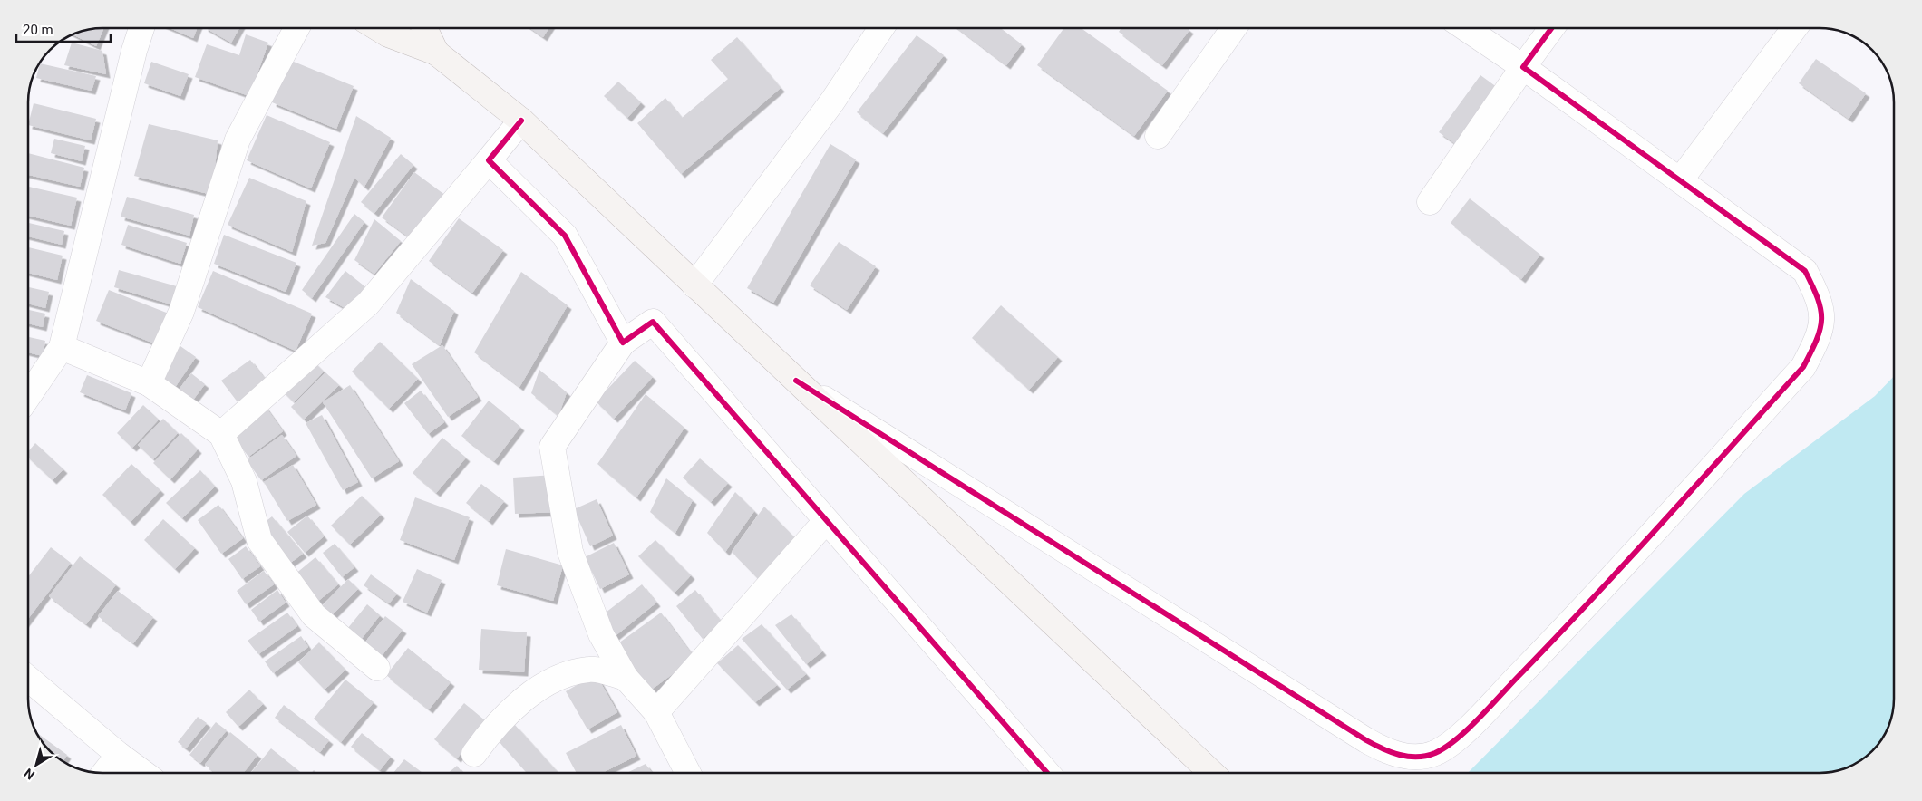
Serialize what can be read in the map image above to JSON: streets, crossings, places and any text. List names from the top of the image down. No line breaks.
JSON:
{"scale_bar":"20 m","north":"bottom left"}
